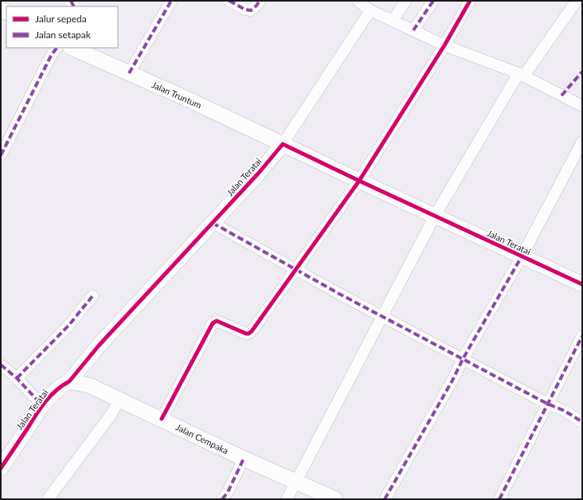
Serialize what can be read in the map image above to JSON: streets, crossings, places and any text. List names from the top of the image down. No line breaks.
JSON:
{"streets":{"street":["Jalan Truntum","Jalan Teratai","Jalan Cempaka"]},"crossings":[["Jalan Truntum","Jalan Teratai"],["Jalan Teratai","Jalan Cempaka"]],"legend":["Jalur sepeda","Jalan setapak"]}
